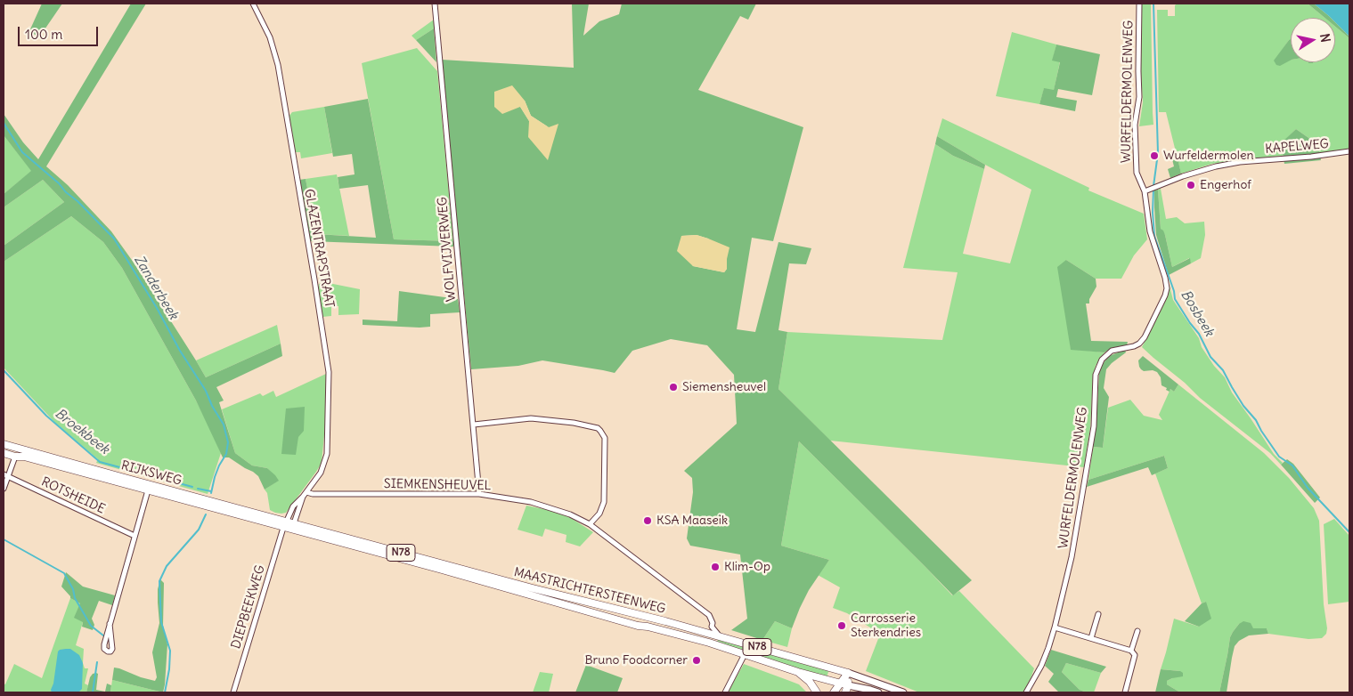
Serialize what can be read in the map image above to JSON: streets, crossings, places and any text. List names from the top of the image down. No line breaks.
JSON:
{"streets":{"main road":["RIJKSWEG","N78","MAASTRICHTERSTEENWEG"],"street":["WURFELDERMOLENWEG","KAPELWEG","GLAZENTRAPSTRAAT","WOLFVIJVERWEG","SIEMKENSHEUVEL","ROTSHEIDE","DIEPBEEKWEG"]},"crossings":[["WURFELDERMOLENWEG","KAPELWEG"],["GLAZENTRAPSTRAAT","SIEMKENSHEUVEL"],["GLAZENTRAPSTRAAT","MAASTRICHTERSTEENWEG"],["GLAZENTRAPSTRAAT","DIEPBEEKWEG"],["WOLFVIJVERWEG","SIEMKENSHEUVEL"],["RIJKSWEG","MAASTRICHTERSTEENWEG"],["SIEMKENSHEUVEL","MAASTRICHTERSTEENWEG"],["MAASTRICHTERSTEENWEG","DIEPBEEKWEG"]],"water":["Zanderbeek","Bosbeek","Broekbeek"],"places":["Wurfeldermolen","Engerhof","Siemensheuvel","KSA Maaseik","Klim-Op","Carrosserie Sterkendries","Bruno Foodcorner"],"scale_bar":"100 m","north":"right"}
